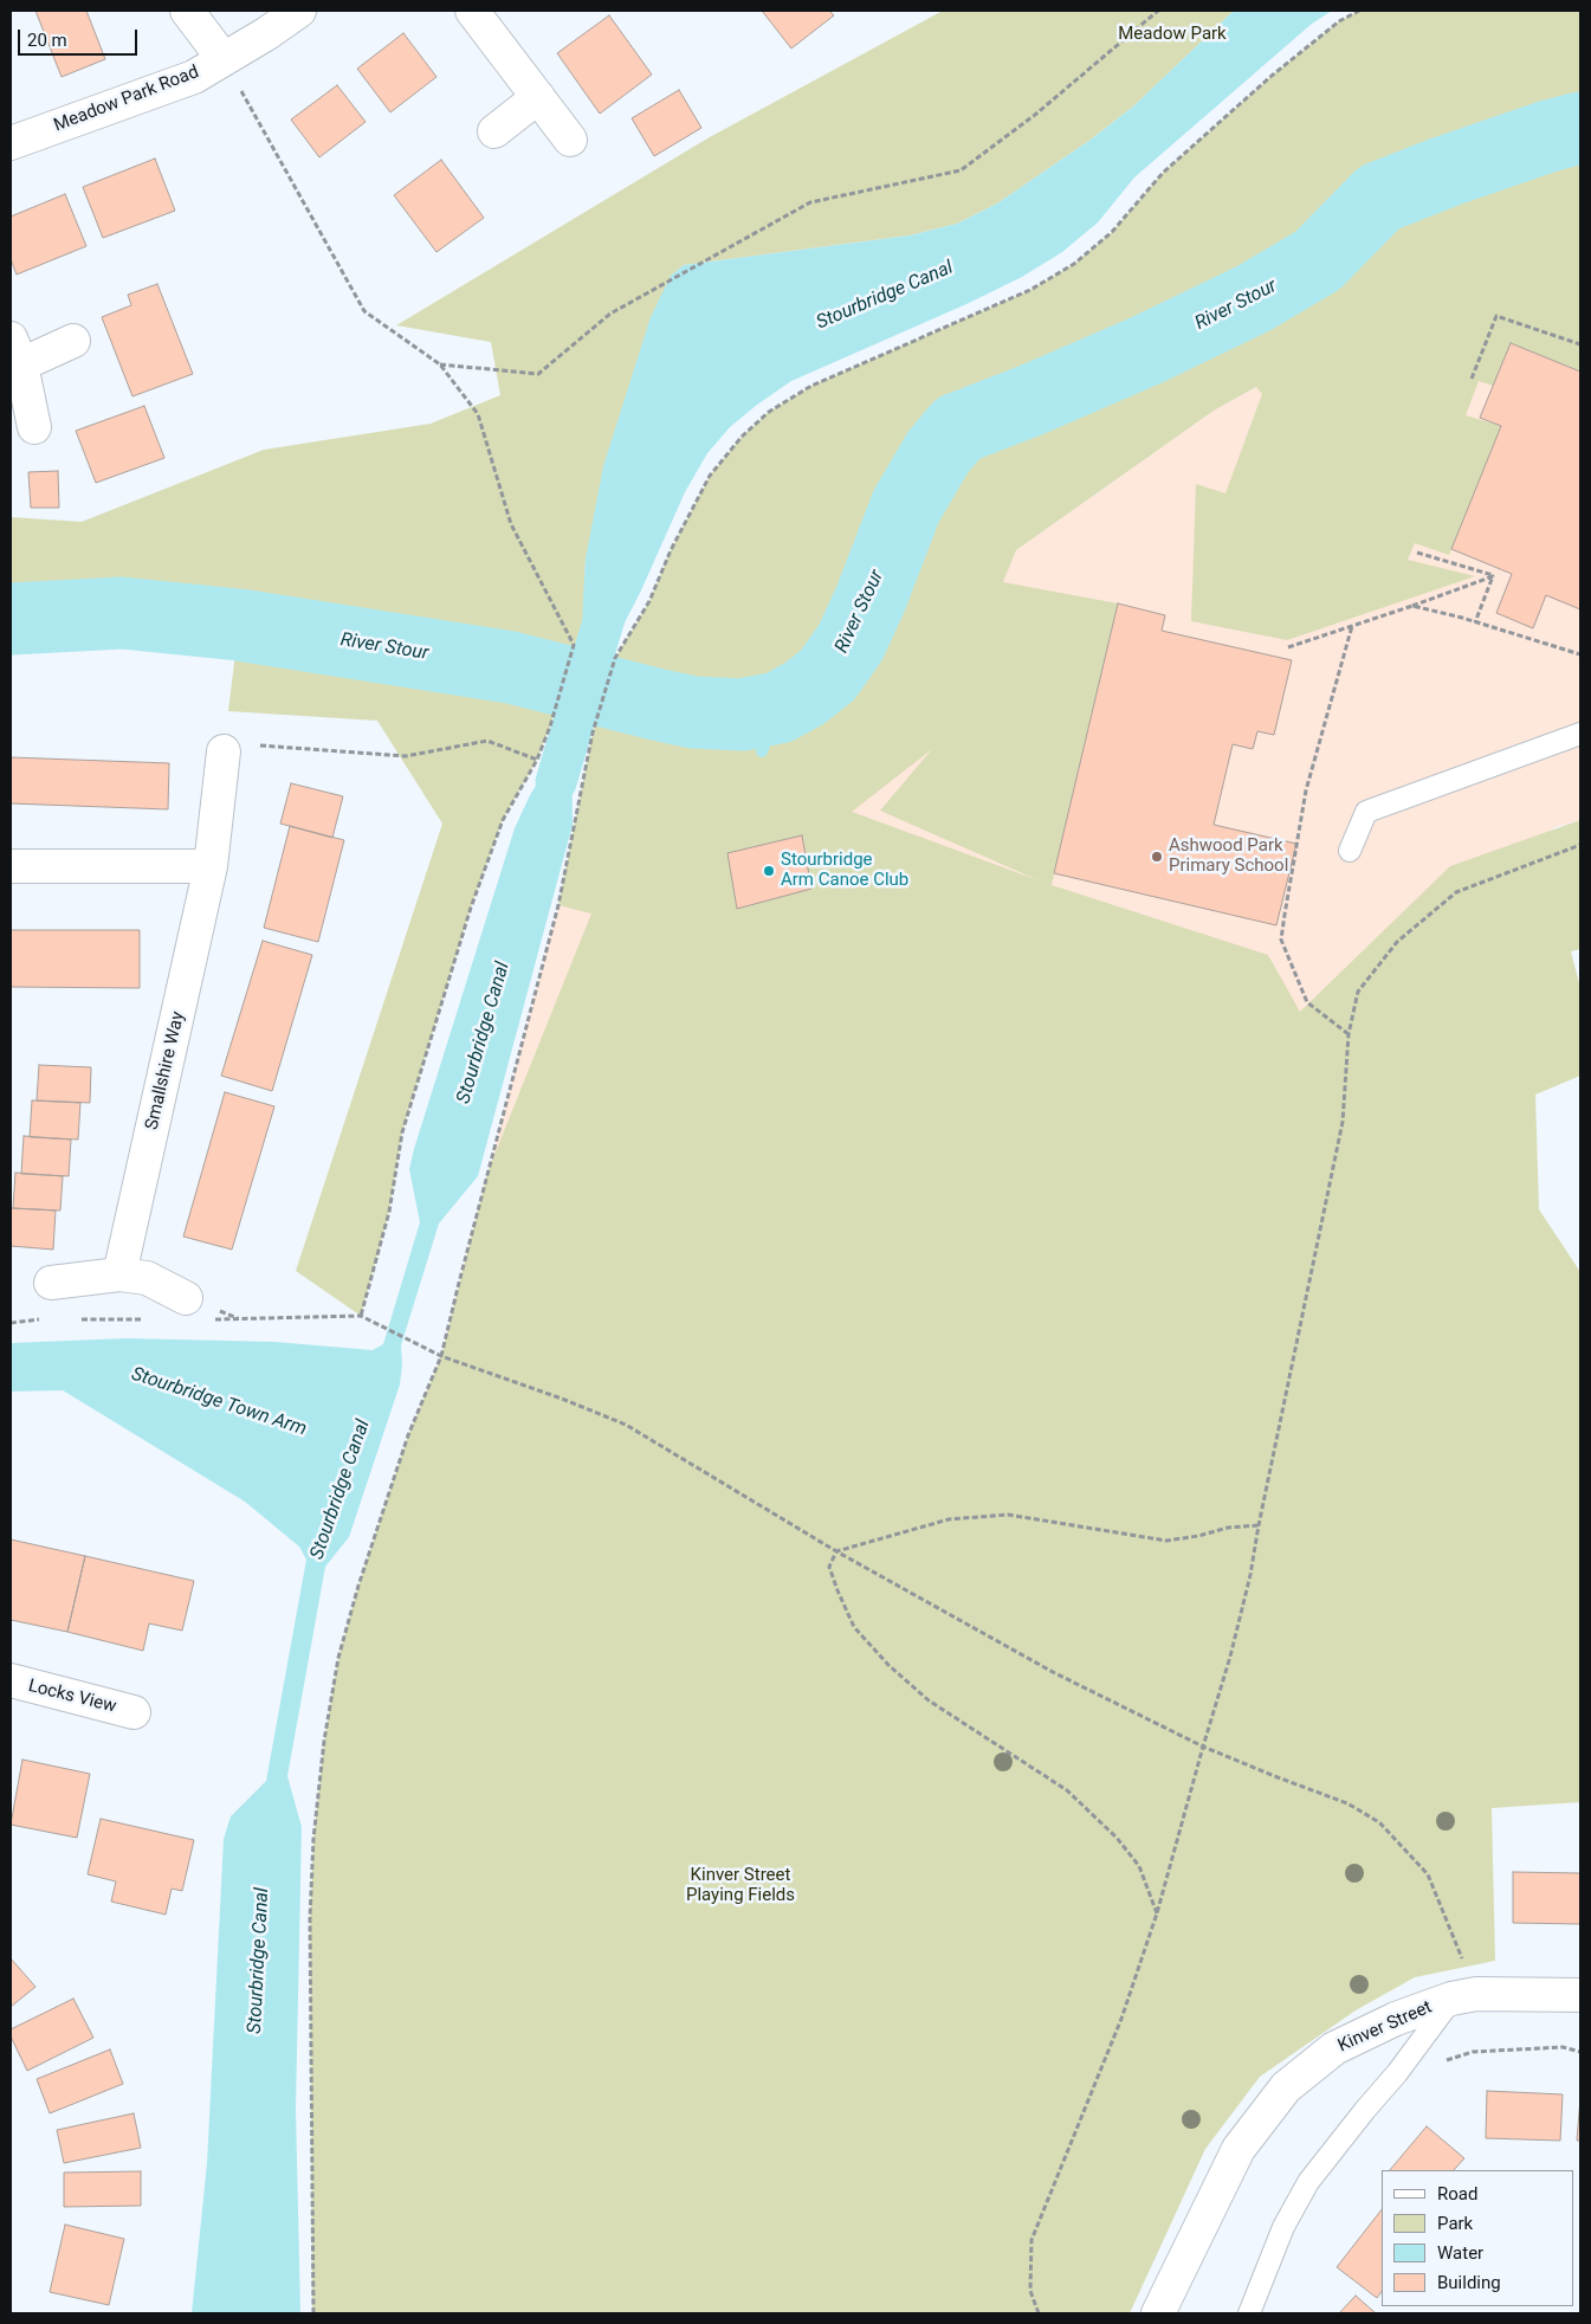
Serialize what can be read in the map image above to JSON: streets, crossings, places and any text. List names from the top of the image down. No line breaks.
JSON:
{"streets":{"street":["Meadow Park Road","Smallshire Way","Locks View","Kinver Street"]},"water":["Stourbridge Canal","River Stour","Stourbridge Town Arm"],"parks":["Meadow Park","Kinver Street Playing Fields"],"places":["Ashwood Park Primary School","Stourbridge Arm Canoe Club"],"legend":["Road","Park","Water","Building"],"scale_bar":"20 m"}
